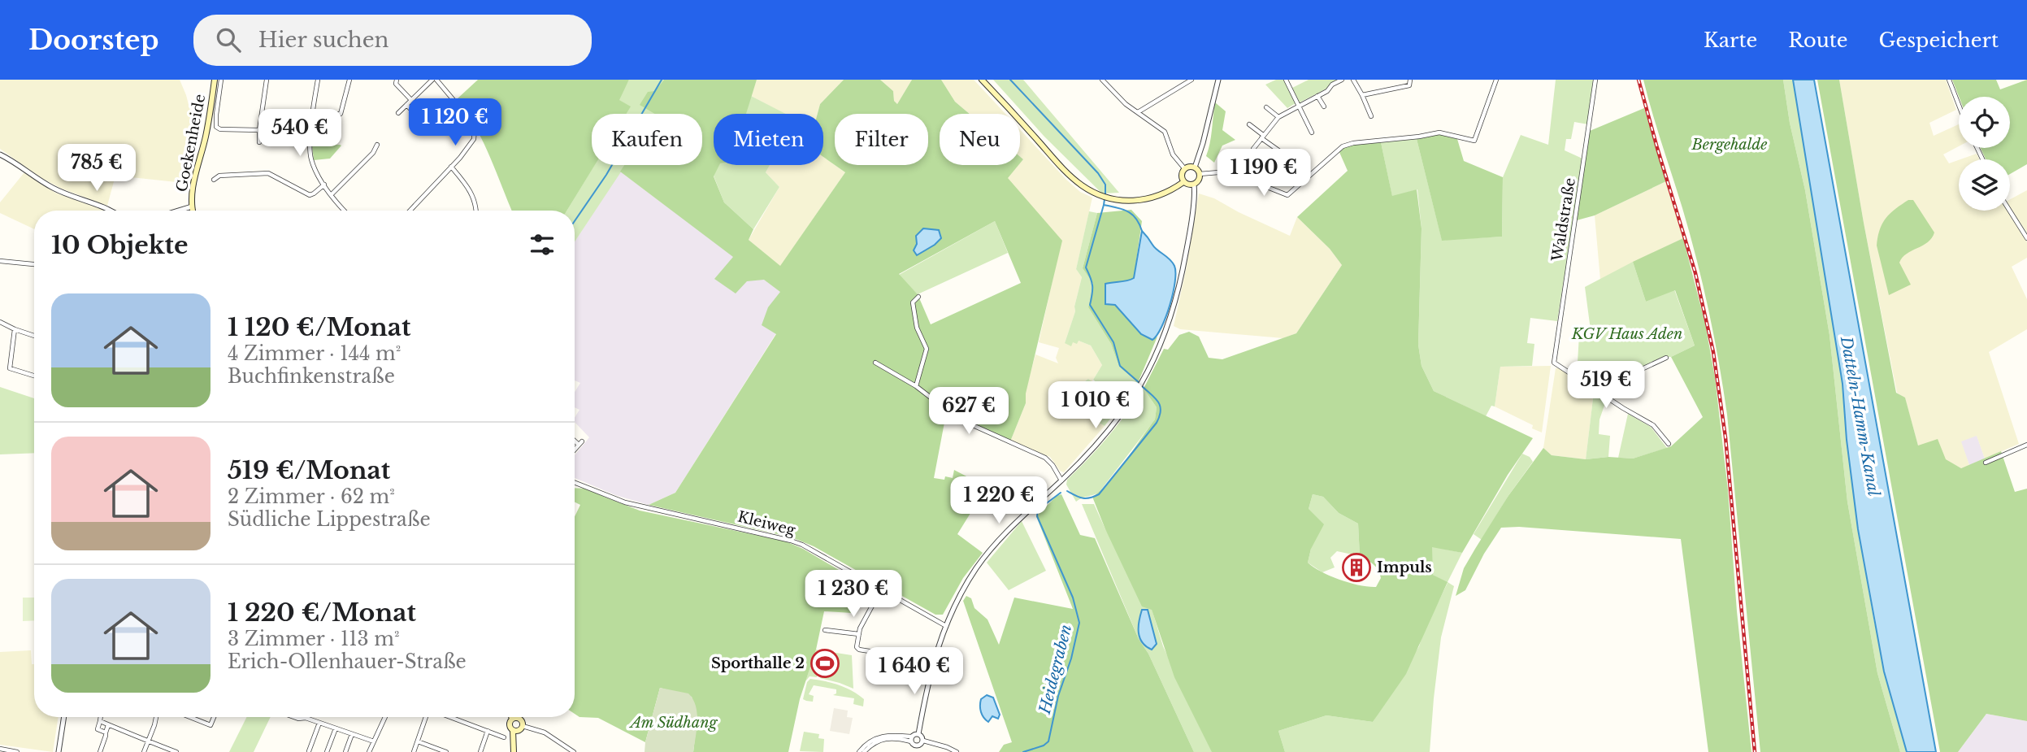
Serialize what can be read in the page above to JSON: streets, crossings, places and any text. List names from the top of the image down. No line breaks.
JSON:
{"streets":{"main road":["Goekenheide"],"street":["Waldstraße","Kleiweg"]},"water":["Datteln-Hamm-Kanal","Heidegraben"],"parks":["Bergehalde","KGV Haus Aden","Am Südhang"],"places":{"building":["Impuls"],"sports":["Sporthalle 2"]},"page":{"header":"Doorstep","search":"Hier suchen","nav":["Karte","Route","Gespeichert"],"price":["1 120 €","540 €","785 €","1 190 €","519 €","1 010 €","627 €","1 220 €","1 230 €","1 640 €"],"chip":["Kaufen","Mieten","Filter","Neu"],"heading":"10 Objekte","list":[{"name":"1 120 €/Monat","note":"4 Zimmer · 144 m² · Buchfinkenstraße"},{"name":"519 €/Monat","note":"2 Zimmer · 62 m² · Südliche Lippestraße"},{"name":"1 220 €/Monat","note":"3 Zimmer · 113 m² · Erich-Ollenhauer-Straße"}]}}
